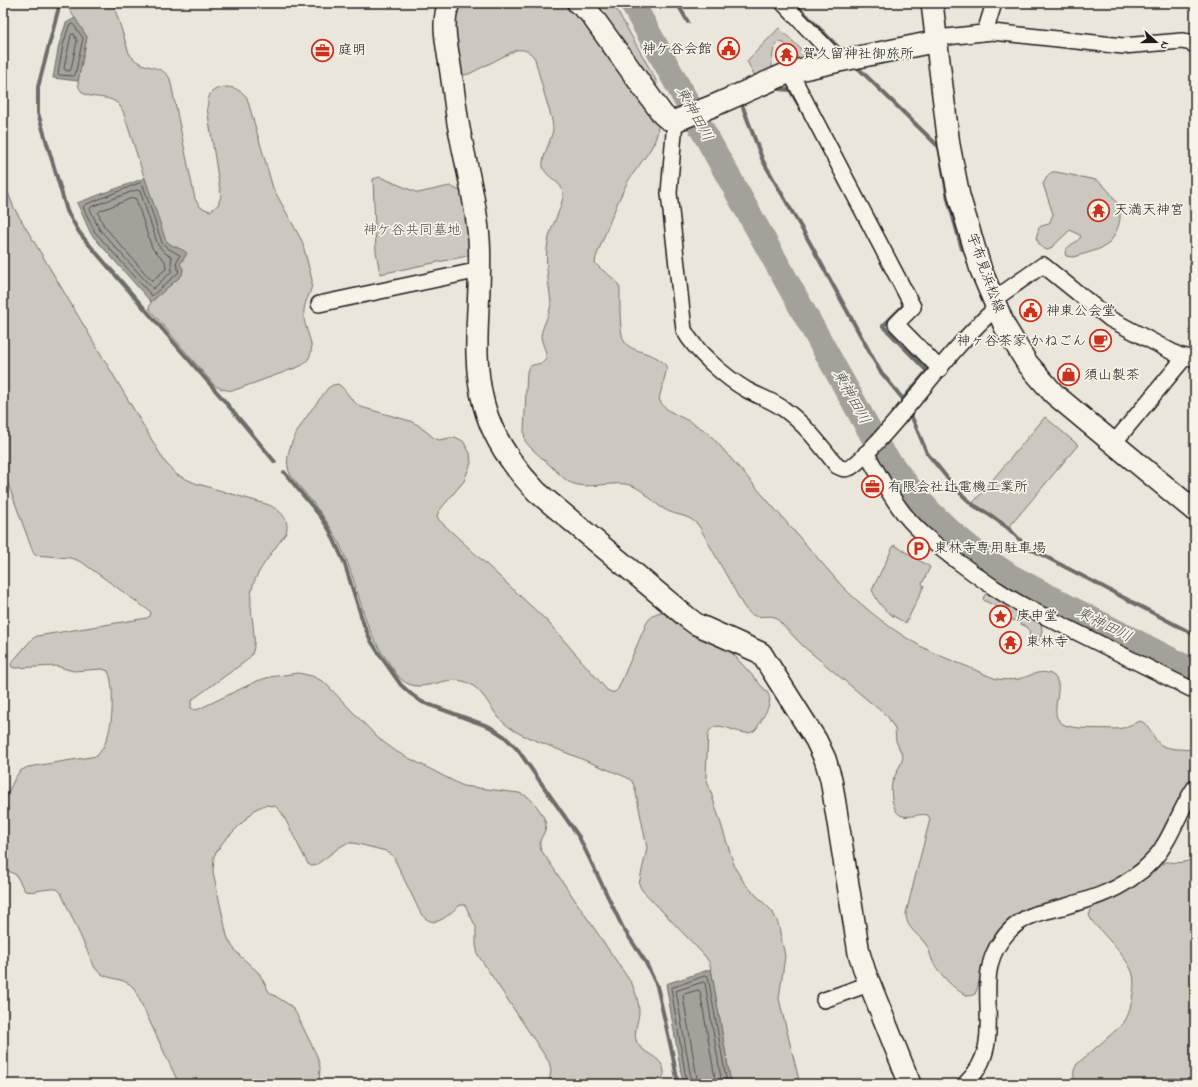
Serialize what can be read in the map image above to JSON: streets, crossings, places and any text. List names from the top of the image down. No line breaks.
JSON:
{"streets":{"street":["宇布見浜松線"]},"water":["東神田川"],"parks":["神ケ谷共同墓地"],"places":{"public building":["神ケ谷会館","神東公会堂"],"office":["庭明","有限会社辻電機工業所"],"temple":["賀久留神社御旅所","天満天神宮","東林寺"],"cafe":["神ヶ谷茶家 かねごん"],"shop":["須山製茶"],"parking":["東林寺専用駐車場"],"place":["庚申堂"]},"north":"right"}
